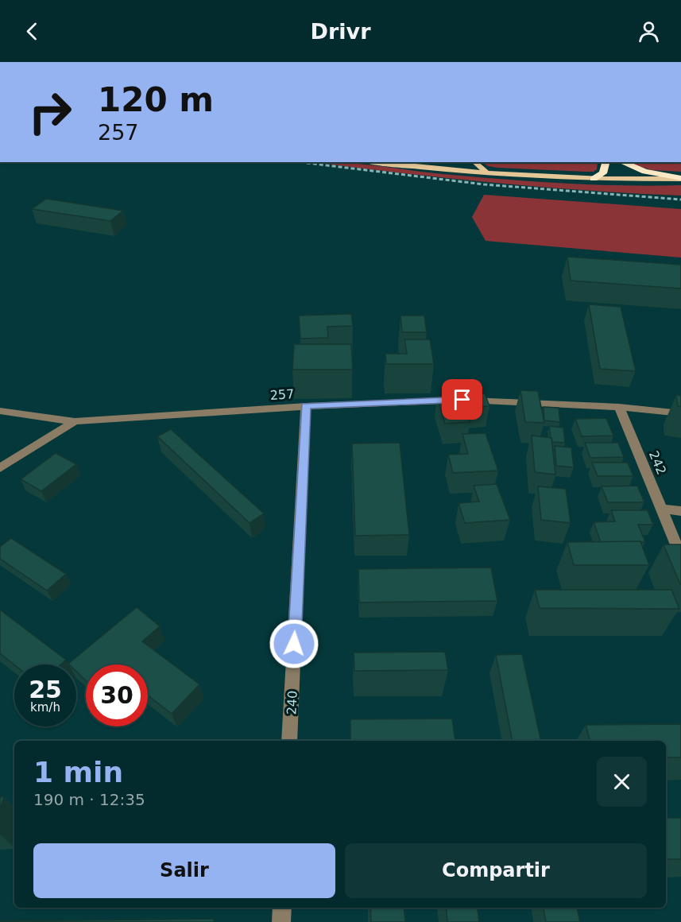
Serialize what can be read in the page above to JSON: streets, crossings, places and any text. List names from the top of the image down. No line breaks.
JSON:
{"streets":{"street":["257","242","240"]},"crossings":[["257","242"],["257","240"]],"page":{"header":"Drivr","turn":["120 m","257"],"speed":"25 km/h","limit":"30","heading":["1 min","190 m · 12:35"],"buttons":["Salir","Compartir"]}}
